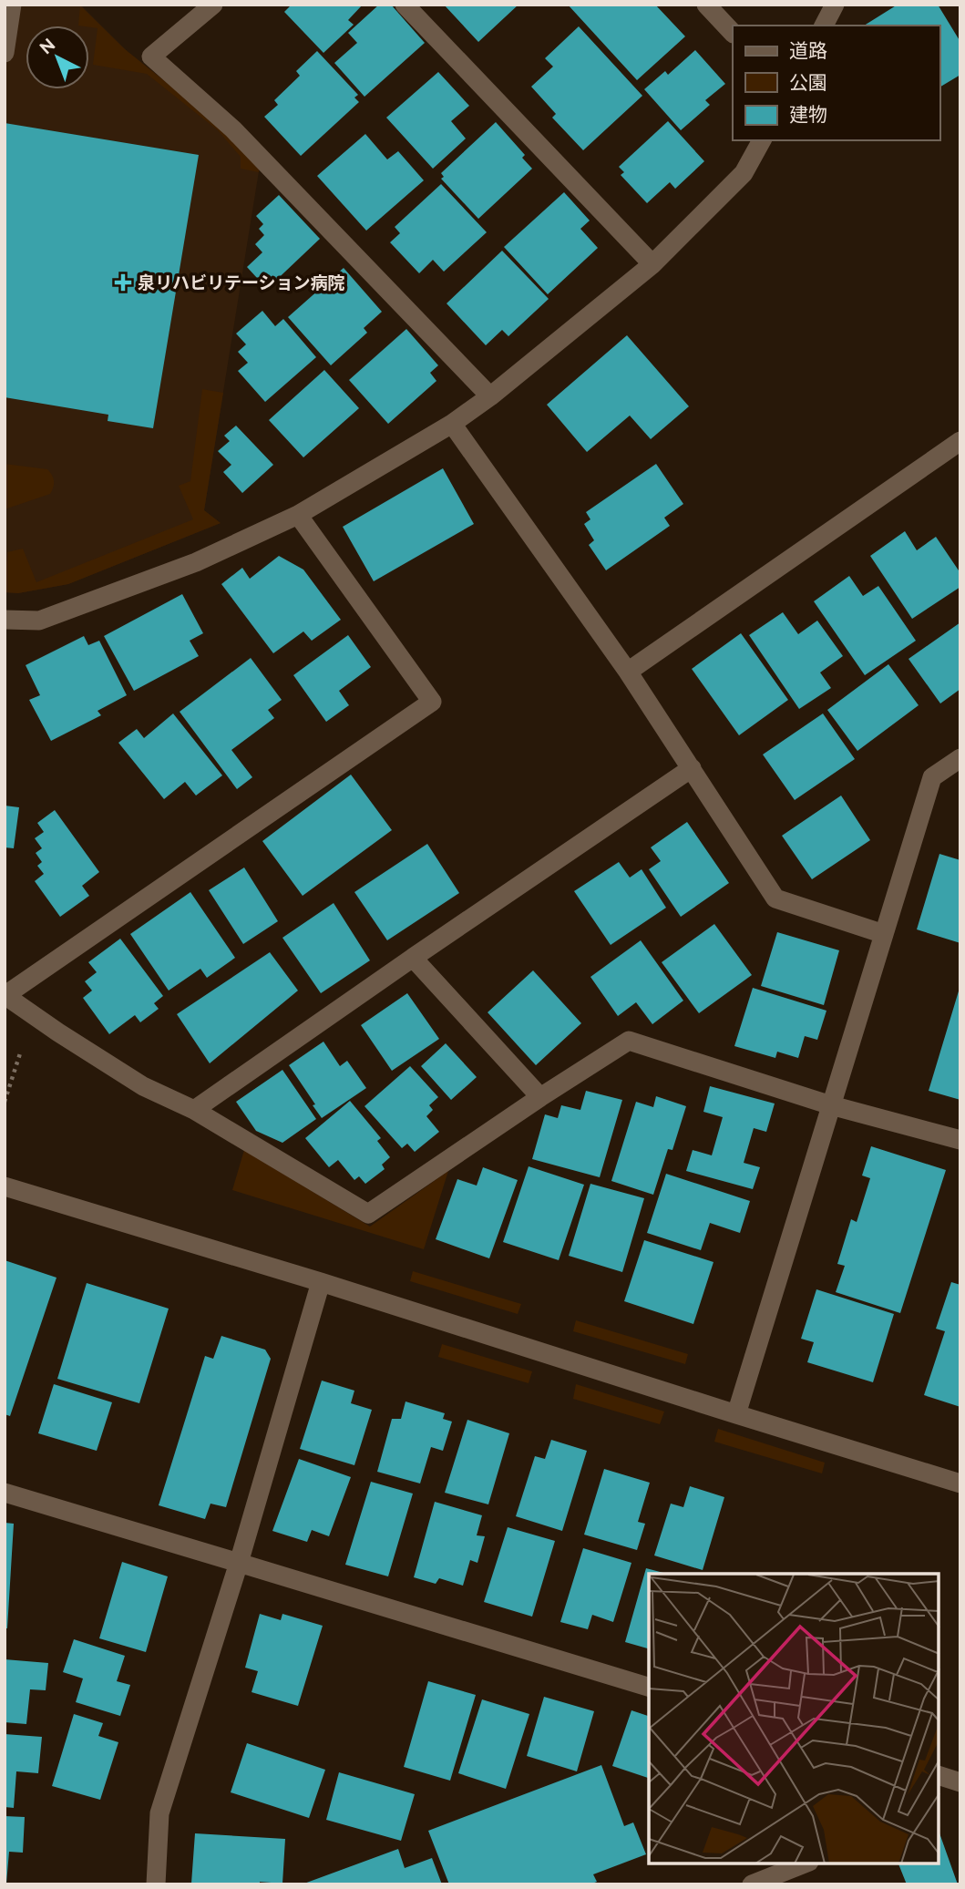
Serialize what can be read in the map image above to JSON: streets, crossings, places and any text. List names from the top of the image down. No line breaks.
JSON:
{"places":{"health":["泉リハビリテーション病院"]},"legend":["道路","公園","建物"],"north":"top left"}
